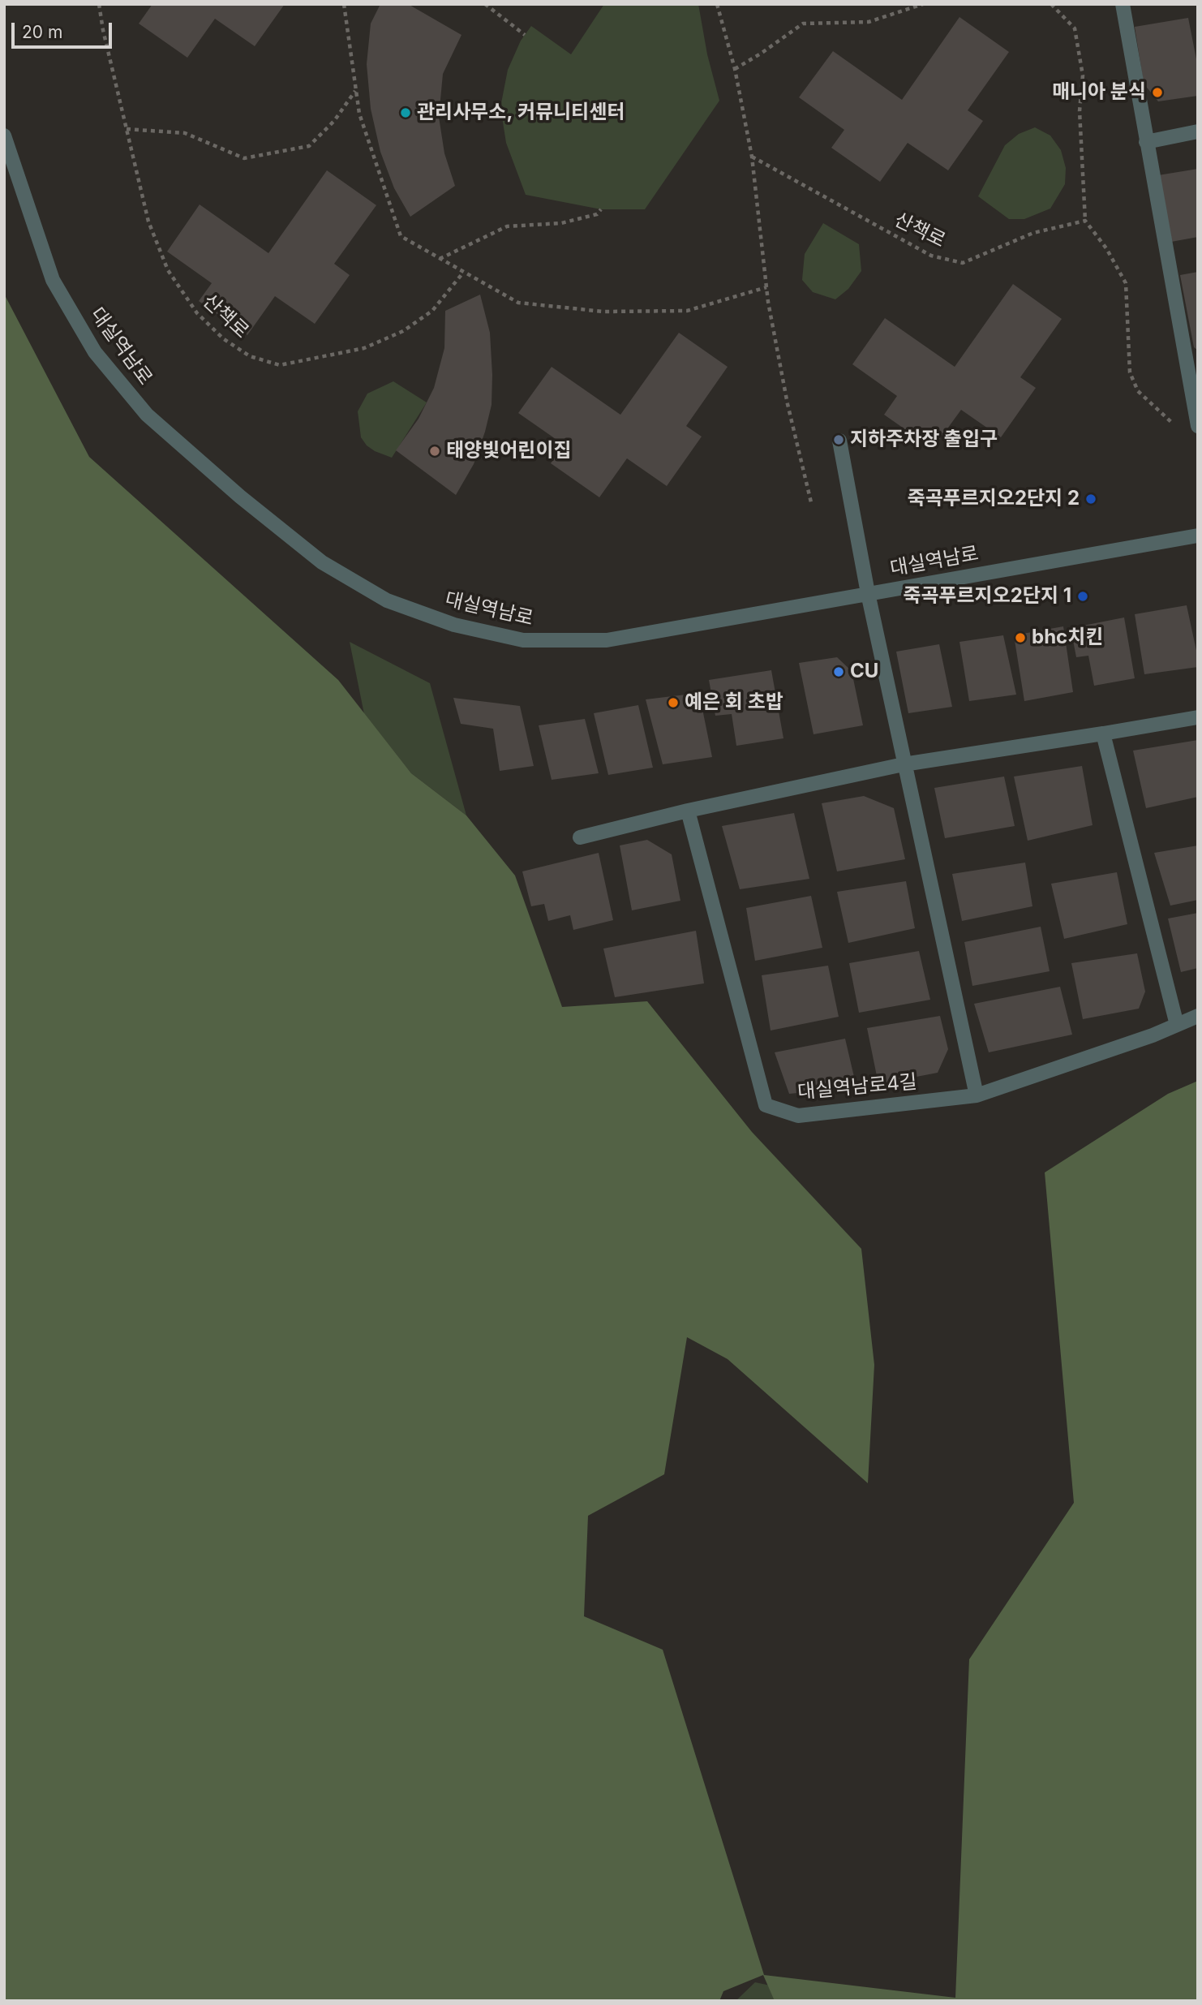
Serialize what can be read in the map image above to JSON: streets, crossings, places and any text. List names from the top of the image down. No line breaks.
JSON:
{"streets":{"street":["대실역남로","대실역남로4길"],"path":["산책로"]},"places":["매니아 분식","관리사무소, 커뮤니티센터","지하주차장 출입구","태양빛어린이집","죽곡푸르지오2단지 2","죽곡푸르지오2단지 1","bhc치킨","CU","예은 회 초밥"],"scale_bar":"20 m"}
